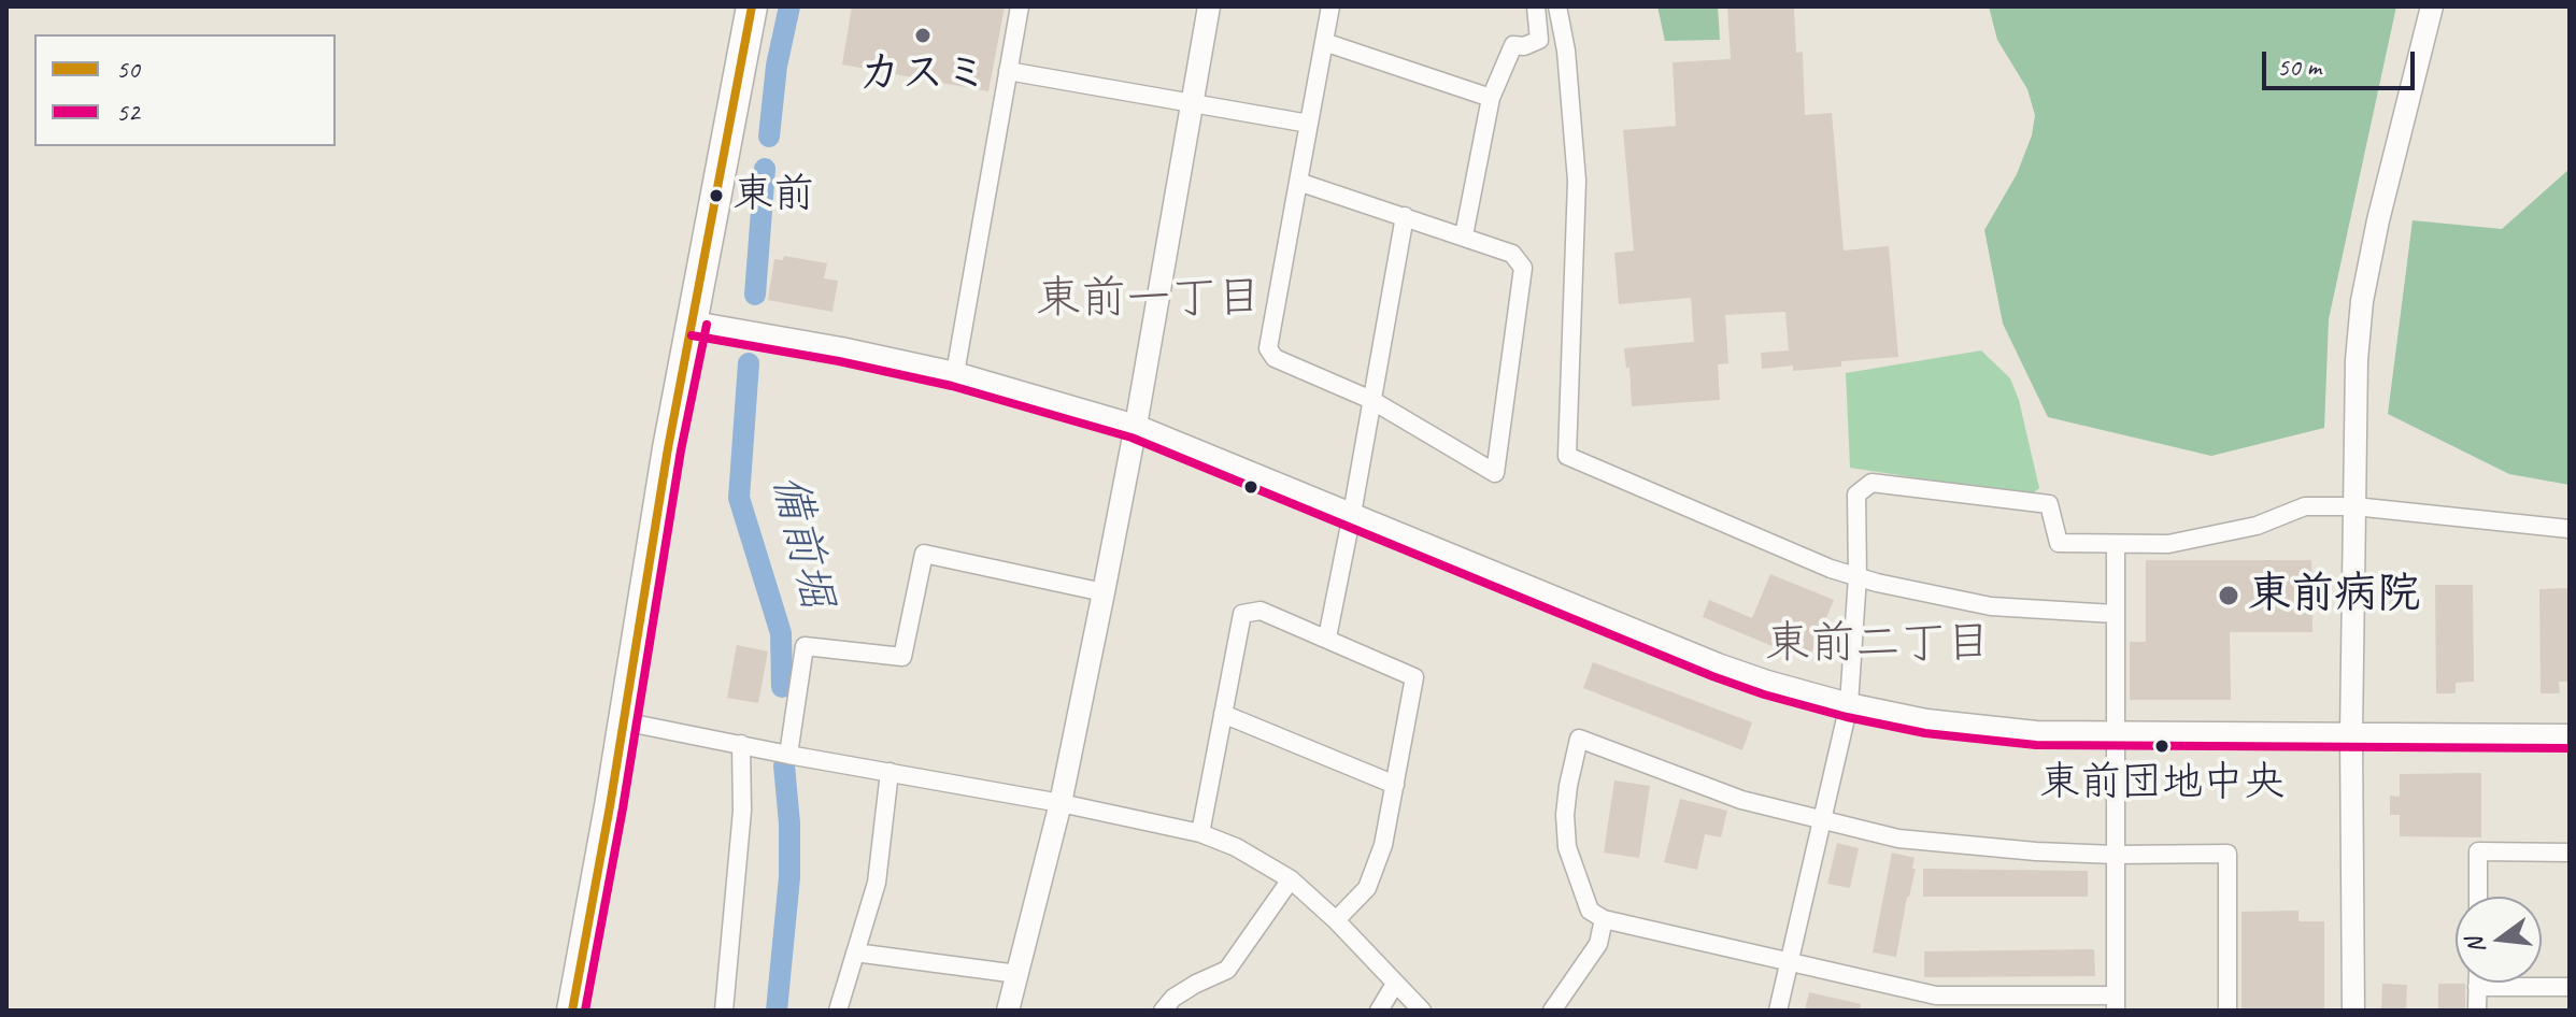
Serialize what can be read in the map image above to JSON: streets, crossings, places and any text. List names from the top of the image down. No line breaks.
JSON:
{"districts":["東前一丁目","東前二丁目"],"water":["備前堀"],"places":["カスミ","東前","東前病院","東前団地中央"],"lines":["transit line 50","transit line 52"],"legend":["50","52"],"scale_bar":"50 m","north":"left"}
